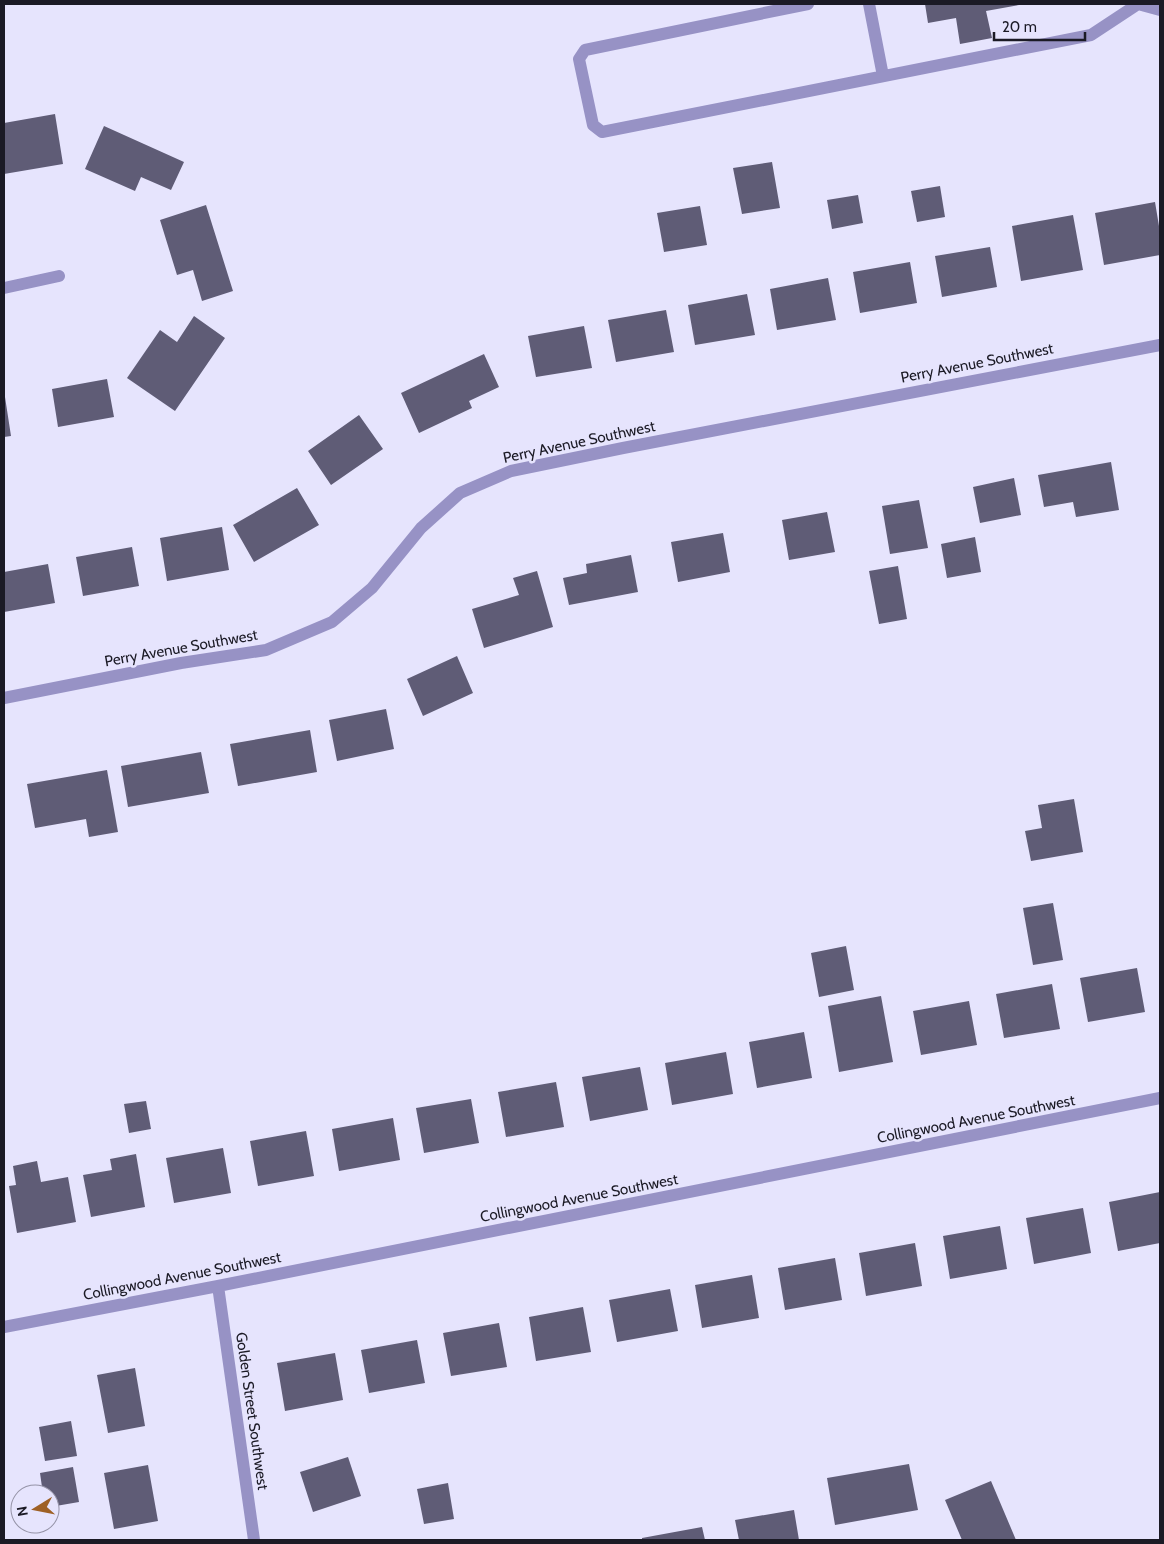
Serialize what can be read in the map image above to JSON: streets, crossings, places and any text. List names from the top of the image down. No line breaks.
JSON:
{"streets":{"street":["Perry Avenue Southwest","Collingwood Avenue Southwest","Golden Street Southwest"]},"crossings":[["Collingwood Avenue Southwest","Golden Street Southwest"]],"scale_bar":"20 m","north":"left"}
